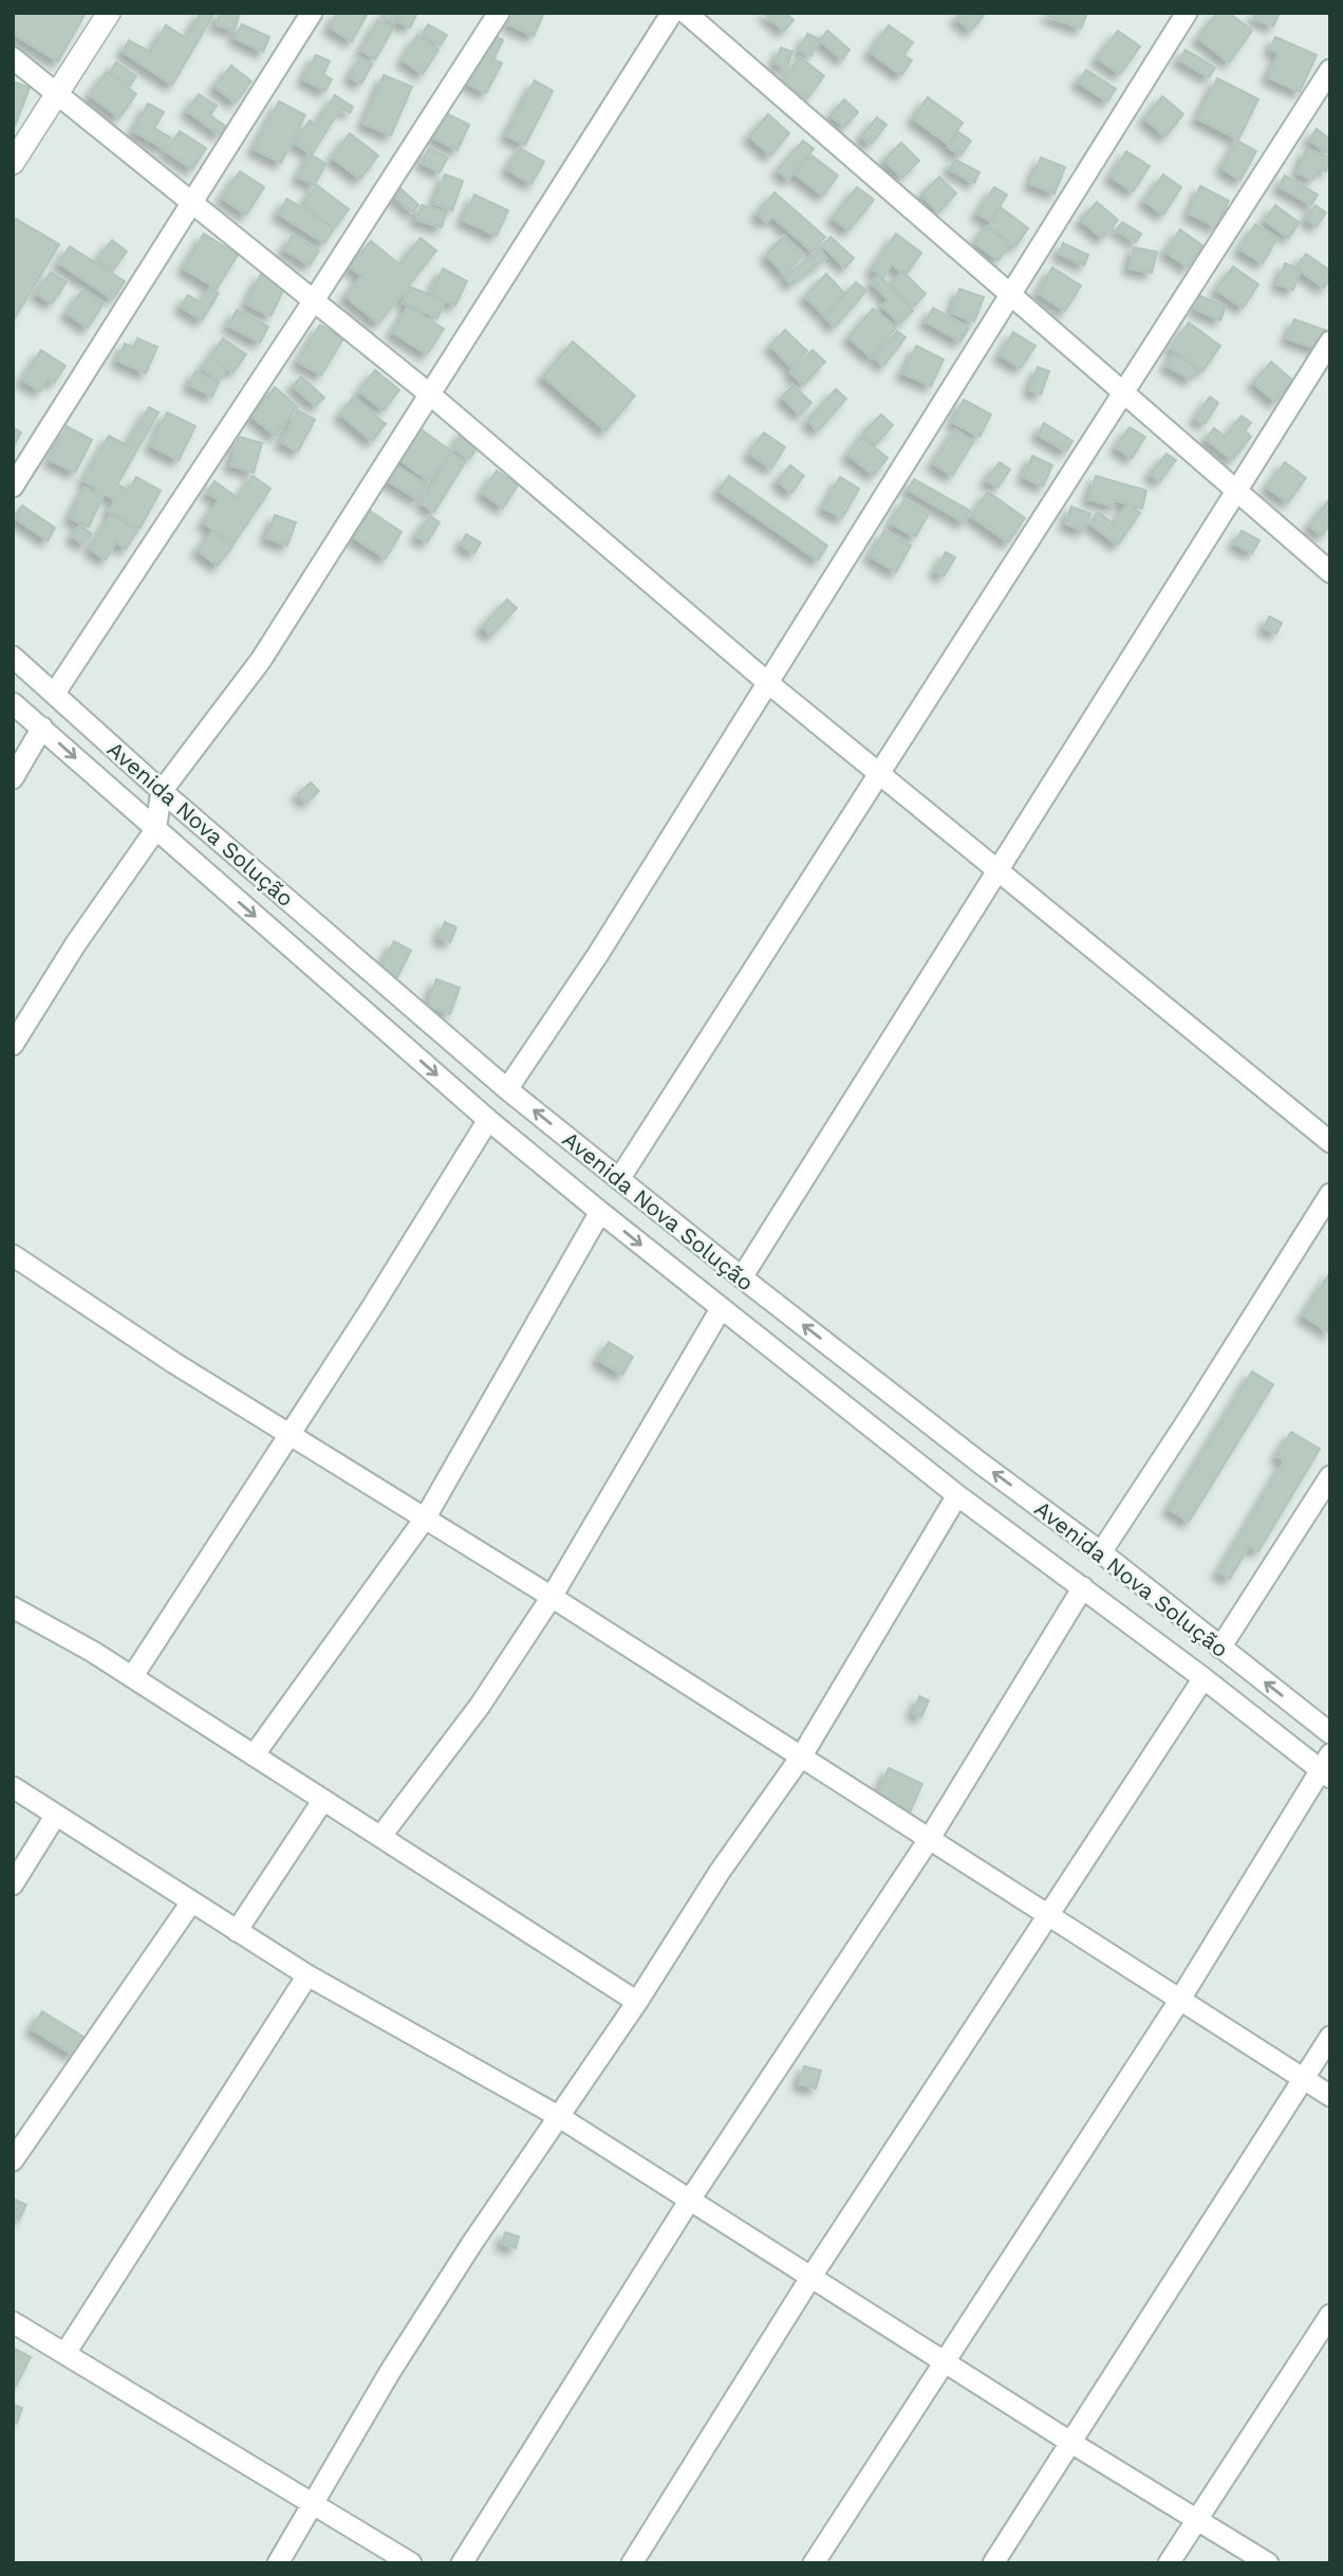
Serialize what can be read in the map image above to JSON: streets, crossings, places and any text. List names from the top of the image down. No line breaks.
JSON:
{"streets":{"street":["Avenida Nova Solução"]}}
